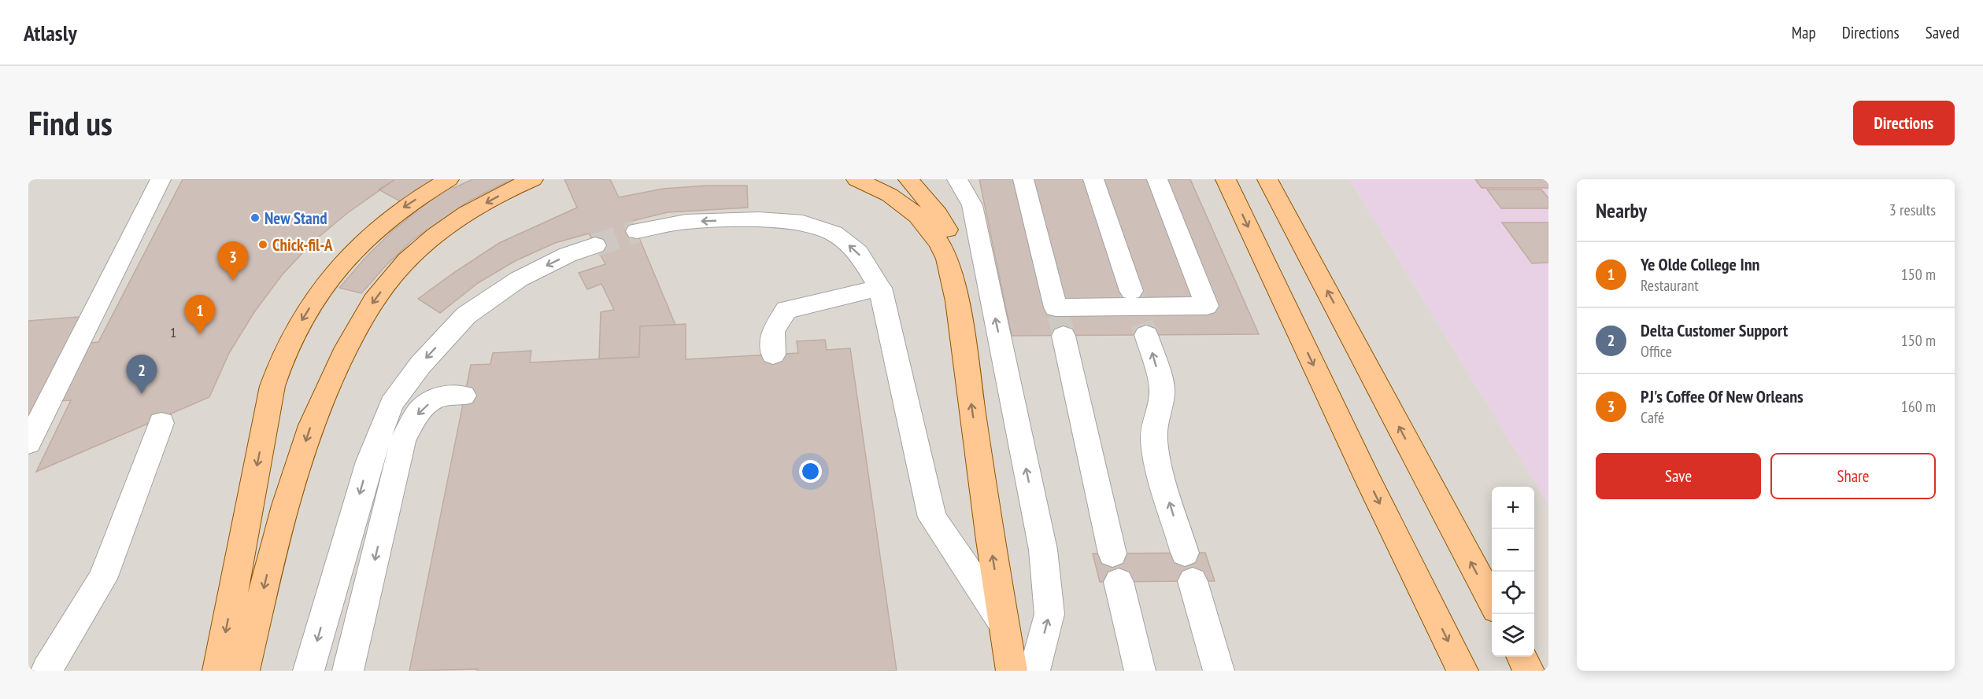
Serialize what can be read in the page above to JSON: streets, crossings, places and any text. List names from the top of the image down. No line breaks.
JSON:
{"places":["New Stand","Chick-fil-A"],"house_numbers":["1"],"page":{"header":"Atlasly","nav":["Map","Directions","Saved"],"buttons":["Directions",["Save","Share"]],"title":"Find us","heading":["Nearby","3 results"],"list":[{"mark":"1","name":"Ye Olde College Inn","note":"Restaurant","value":"150 m"},{"mark":"2","name":"Delta Customer Support","note":"Office","value":"150 m"},{"mark":"3","name":"PJ's Coffee Of New Orleans","note":"Café","value":"160 m"}],"pins":["3","1","2"],"map_buttons":["+","−"]}}
